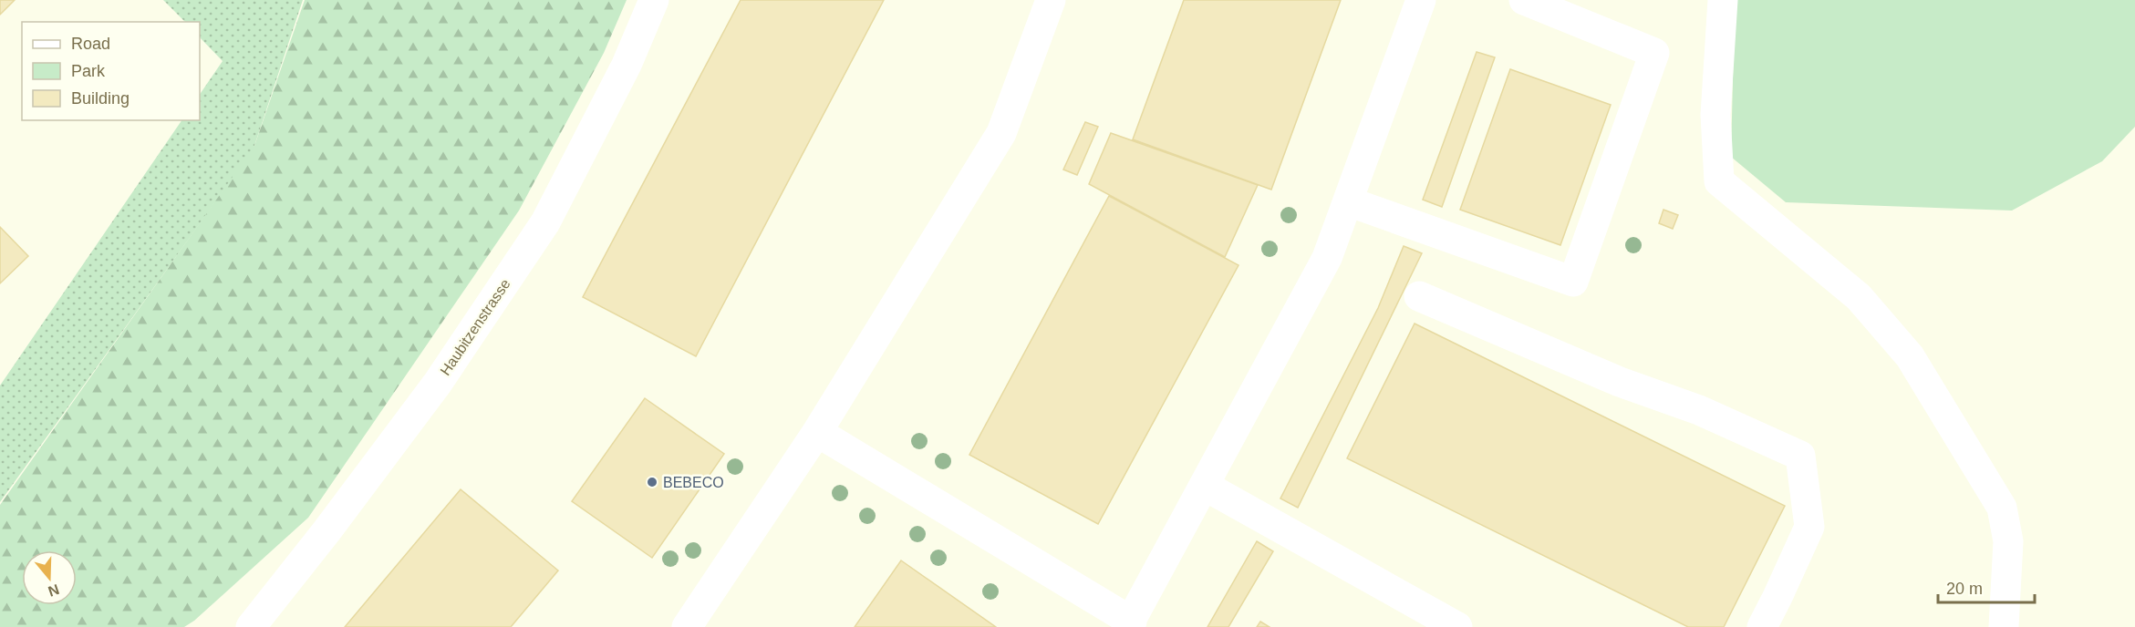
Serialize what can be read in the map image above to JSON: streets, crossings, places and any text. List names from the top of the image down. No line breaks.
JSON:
{"streets":{"street":["Haubitzenstrasse"]},"places":["BEBECO"],"legend":["Road","Park","Building"],"scale_bar":"20 m","north":"bottom"}
